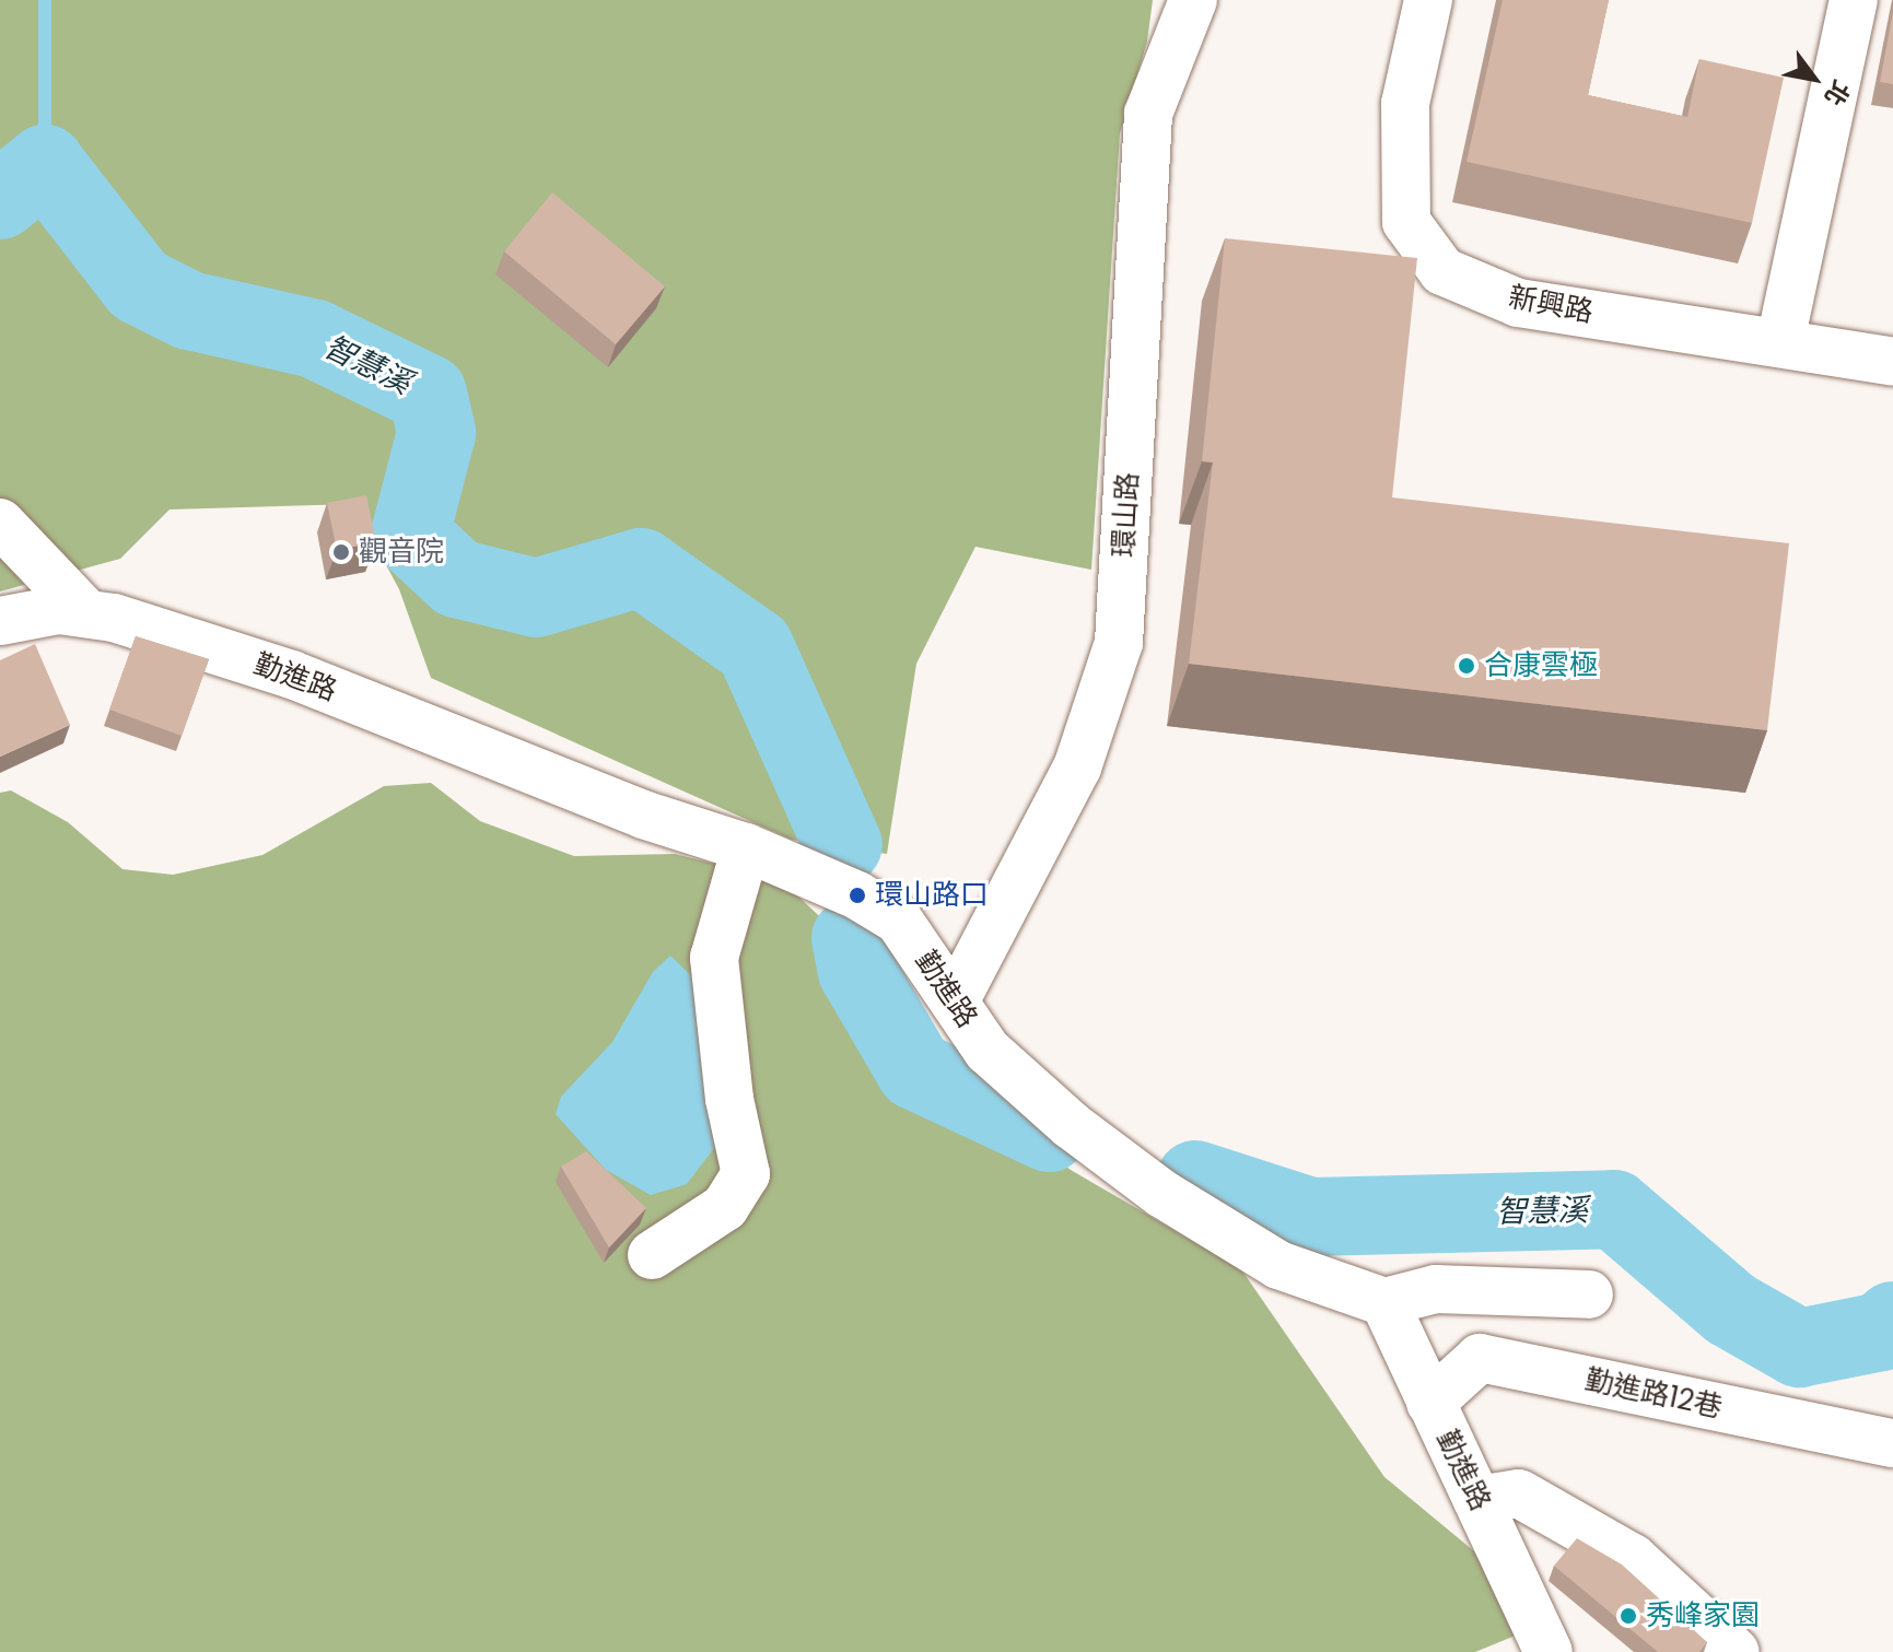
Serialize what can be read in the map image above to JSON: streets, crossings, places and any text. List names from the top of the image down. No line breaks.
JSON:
{"streets":{"street":["新興路","環山路","勤進路","勤進路12巷"]},"crossings":[["環山路","勤進路"],["勤進路","勤進路12巷"]],"water":["智慧溪"],"places":["觀音院","合康雲極","環山路口","秀峰家園"],"north":"bottom right"}
